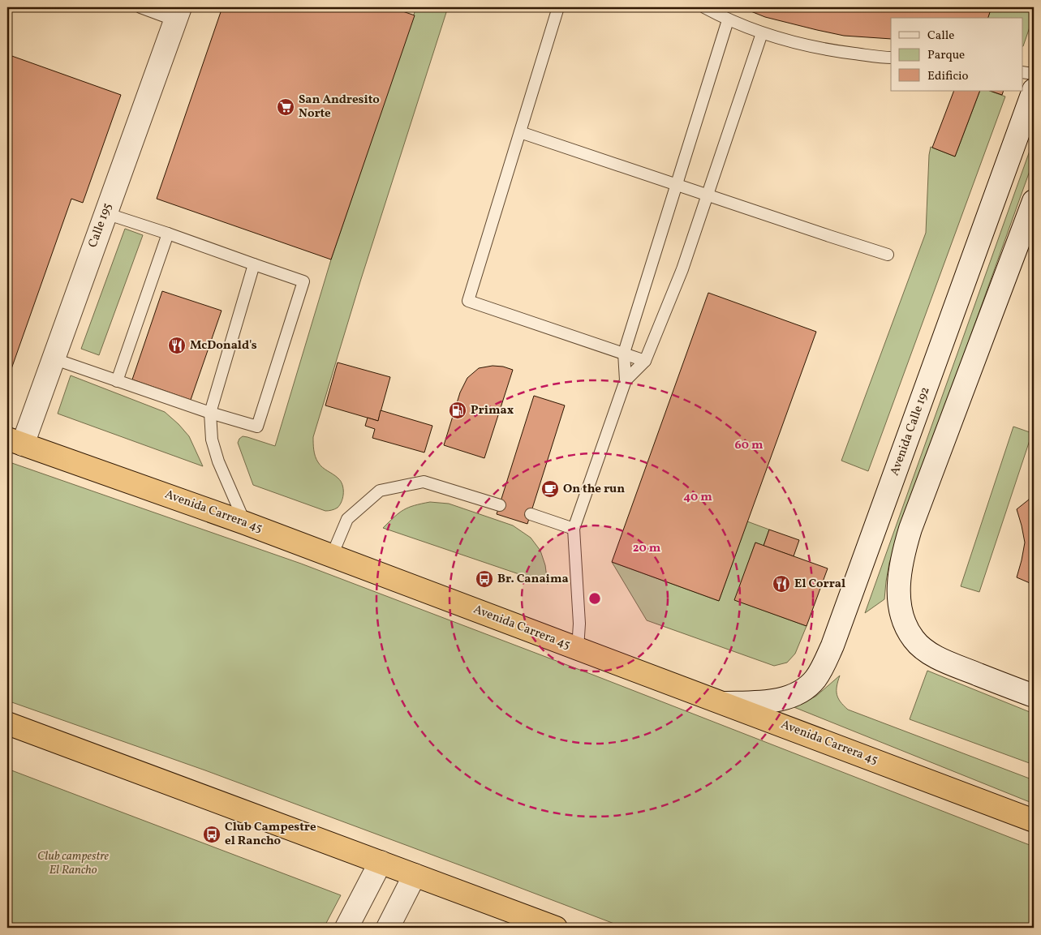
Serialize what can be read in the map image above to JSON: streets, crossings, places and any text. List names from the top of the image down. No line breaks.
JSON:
{"streets":{"highway":["Avenida Carrera 45"],"main road":["Calle 195","Avenida Calle 192"]},"crossings":[["Calle 195","Avenida Carrera 45"],["Avenida Calle 192","Avenida Carrera 45"]],"parks":["Club campestre El Rancho"],"places":{"supermarket":["San Andresito Norte"],"restaurant":["McDonald's","El Corral"],"fuel station":["Primax"],"cafe":["On the run"],"bus stop":["Br. Canaima","Club Campestre el Rancho"]},"legend":["Calle","Parque","Edificio"],"rings":["60 m","40 m","20 m"]}
